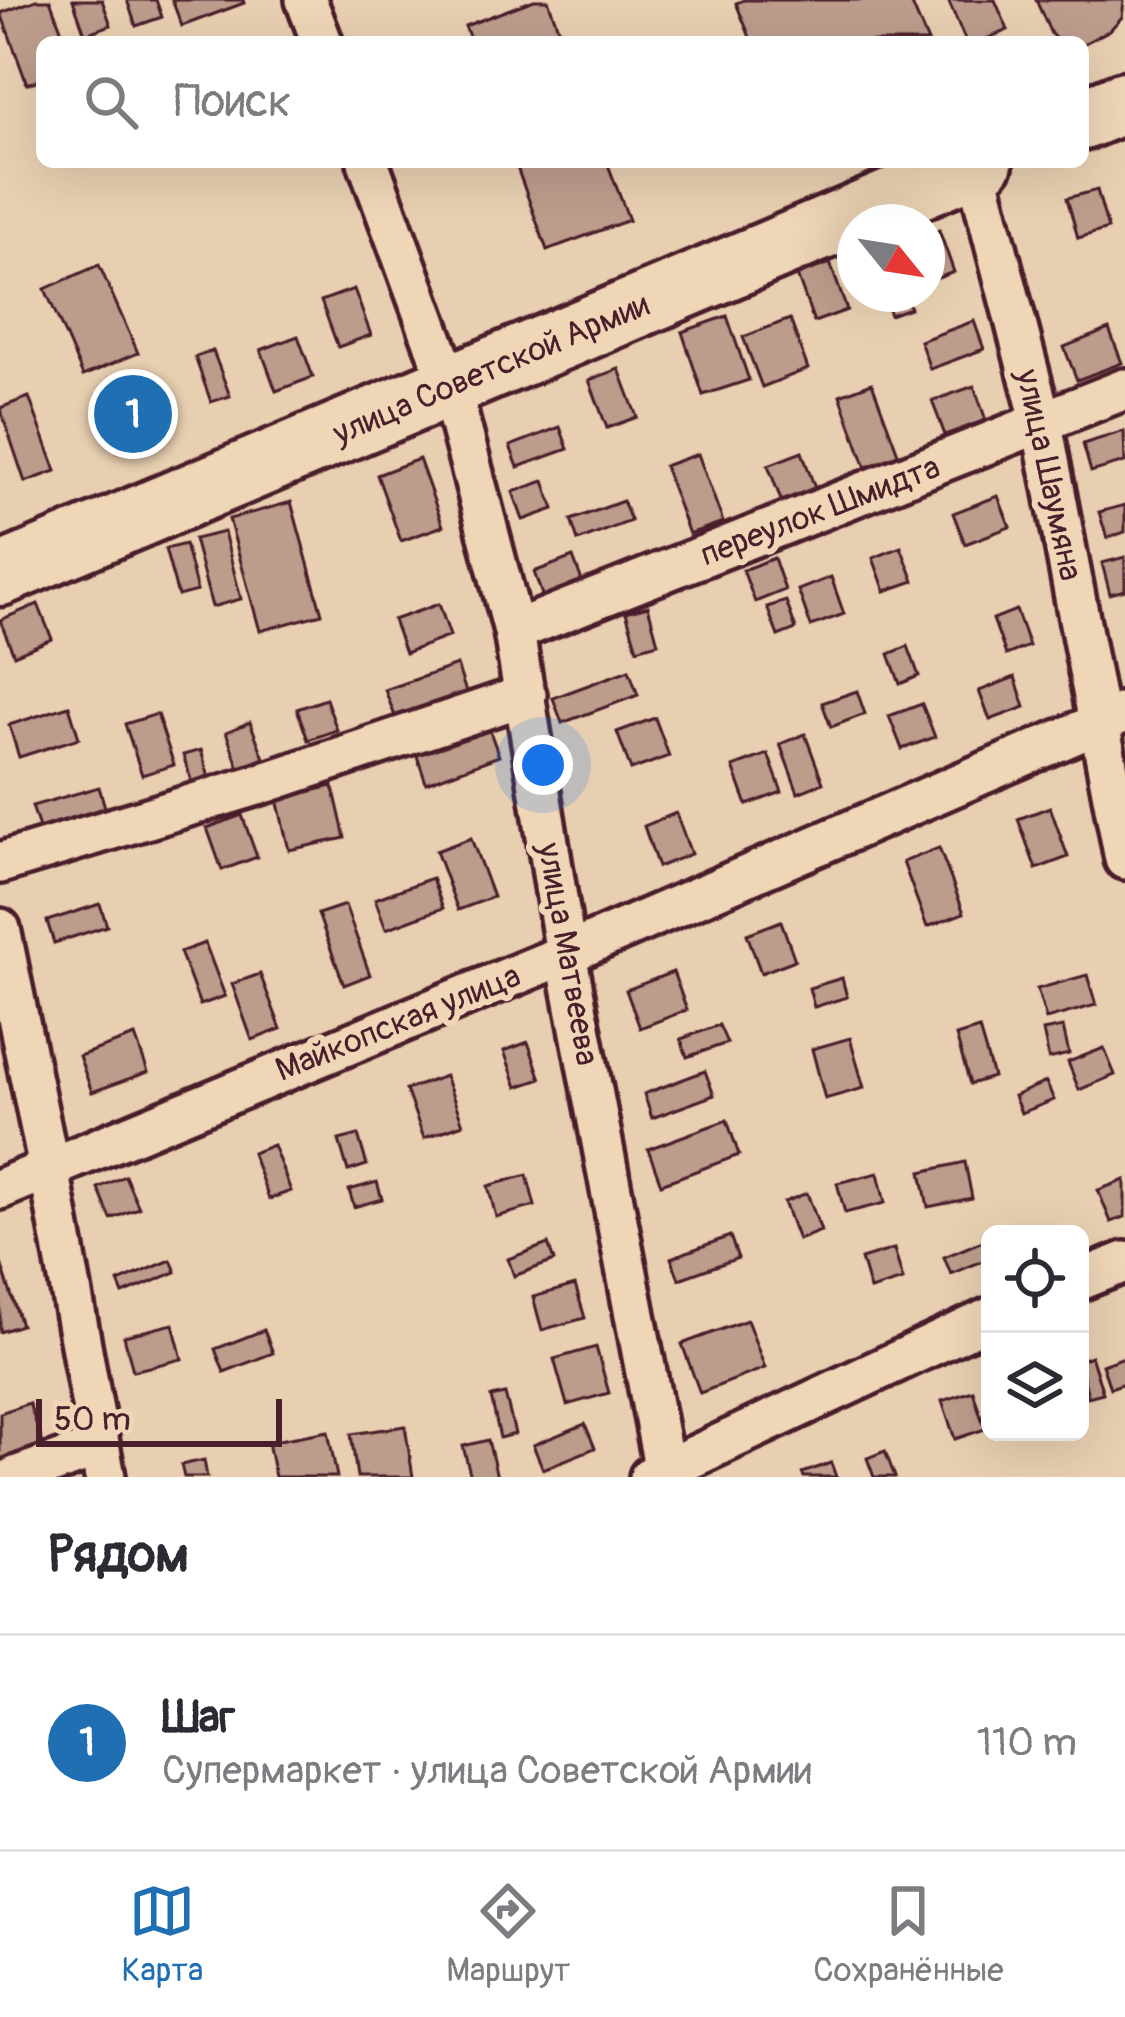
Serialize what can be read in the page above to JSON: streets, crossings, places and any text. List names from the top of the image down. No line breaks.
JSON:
{"streets":{"main road":["улица Советской Армии"],"street":["улица Шаумяна","переулок Шмидта","улица Матвеева","Майкопская улица"]},"crossings":[["улица Советской Армии","улица Матвеева"],["улица Шаумяна","переулок Шмидта"],["улица Шаумяна","Майкопская улица"],["переулок Шмидта","улица Матвеева"],["улица Матвеева","Майкопская улица"]],"scale_bar":"50 m","north":"bottom right","page":{"search":"Поиск","pins":"1","scale":"50 m","heading":"Рядом","list":[{"mark":"1","name":"Шаг","note":"Супермаркет · улица Советской Армии","value":"110 m"}],"nav":["Карта","Маршрут","Сохранённые"]}}
